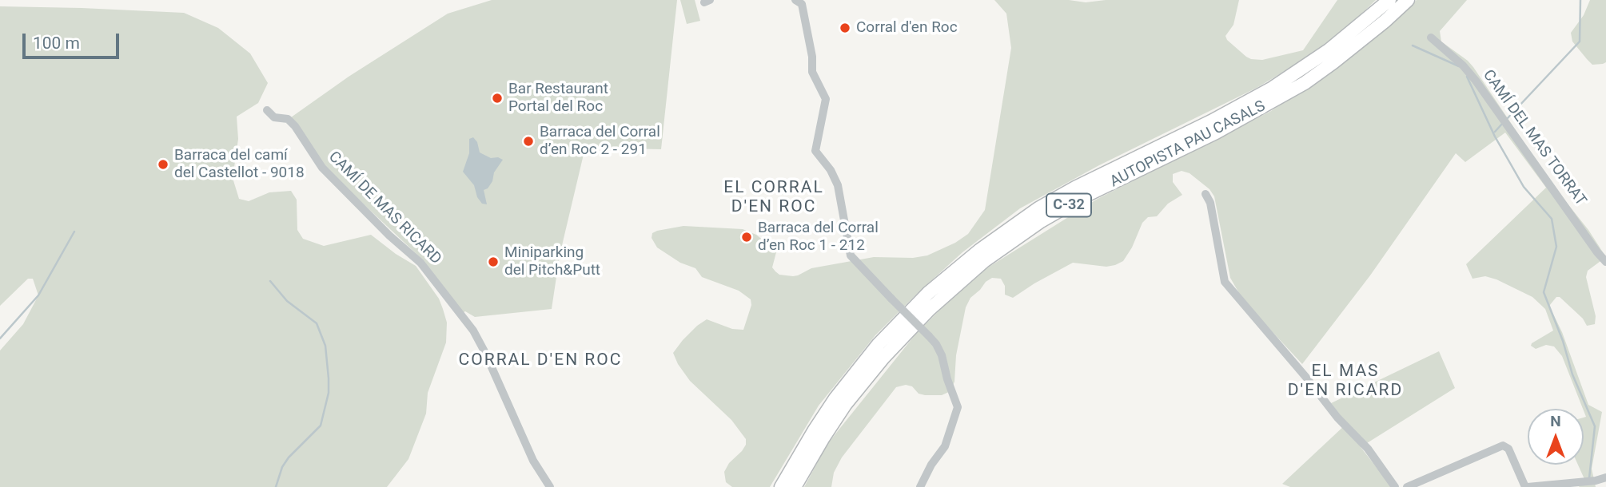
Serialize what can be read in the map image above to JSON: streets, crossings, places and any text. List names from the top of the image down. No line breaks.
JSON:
{"streets":{"highway":["AUTOPISTA PAU CASALS","C-32"],"street":["CAMÍ DEL MAS TORRAT","CAMÍ DE MAS RICARD"]},"districts":["EL CORRAL D'EN ROC","CORRAL D'EN ROC","EL MAS D'EN RICARD"],"places":["Corral d'en Roc","Bar Restaurant Portal del Roc","Barraca del Corral d’en Roc 2 - 291","Barraca del camí del Castellot - 9018","Barraca del Corral d’en Roc 1 - 212","Miniparking del Pitch&Putt"],"scale_bar":"100 m","north":"top"}
